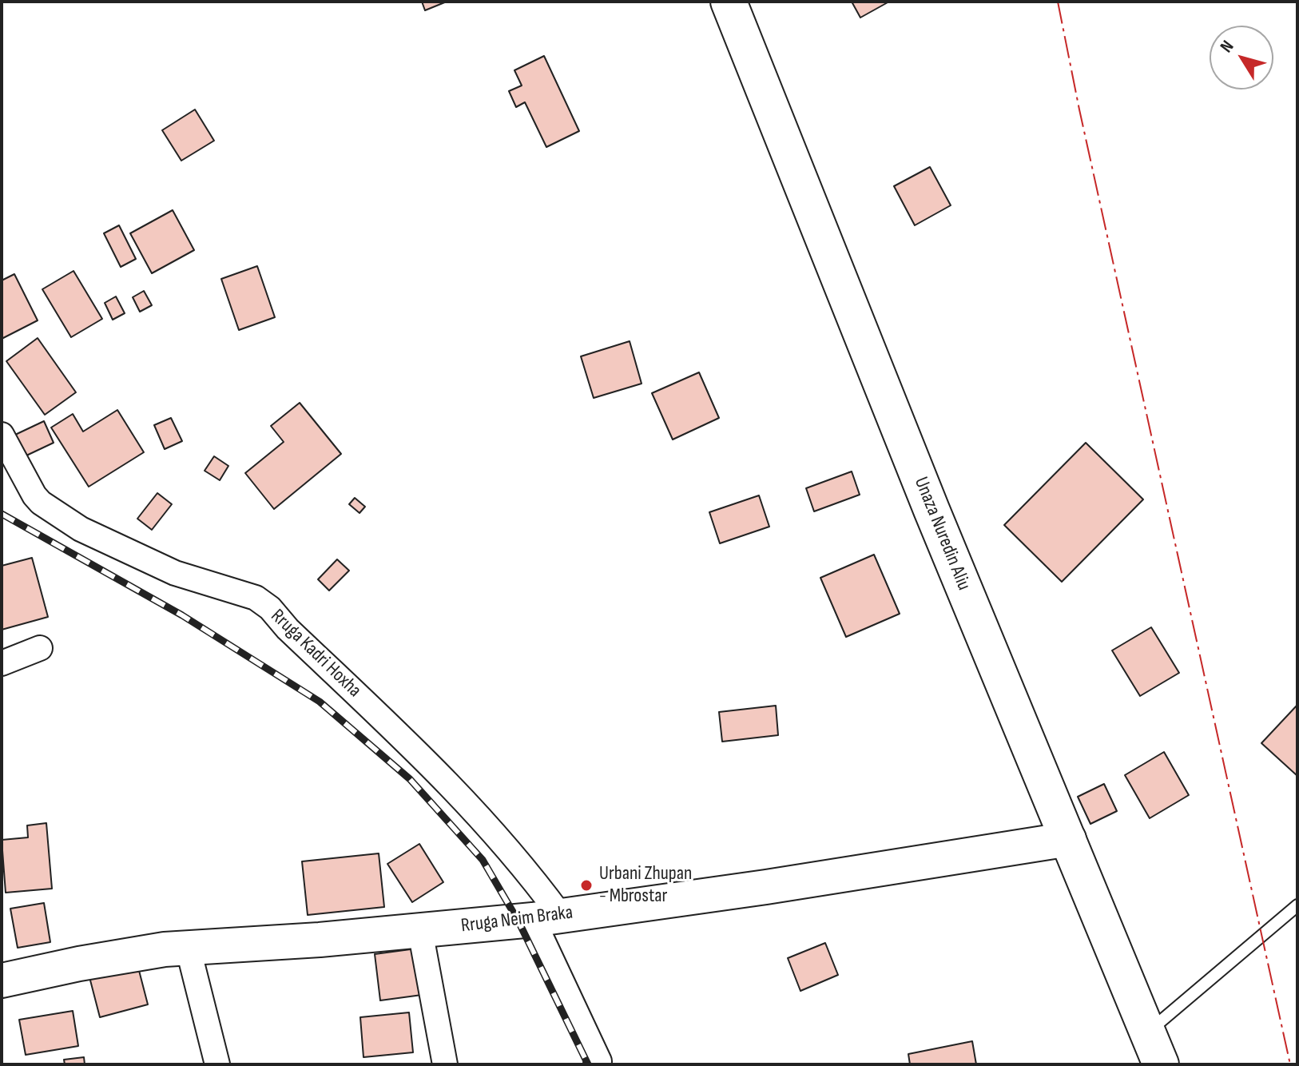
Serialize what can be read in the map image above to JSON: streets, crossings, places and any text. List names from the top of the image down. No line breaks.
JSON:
{"streets":{"main road":["Unaza Nuredin Aliu"],"street":["Rruga Kadri Hoxha","Rruga Neim Braka"]},"crossings":[["Unaza Nuredin Aliu","Rruga Neim Braka"],["Rruga Kadri Hoxha","Rruga Neim Braka"]],"places":["Urbani Zhupan - Mbrostar"],"north":"top left"}
